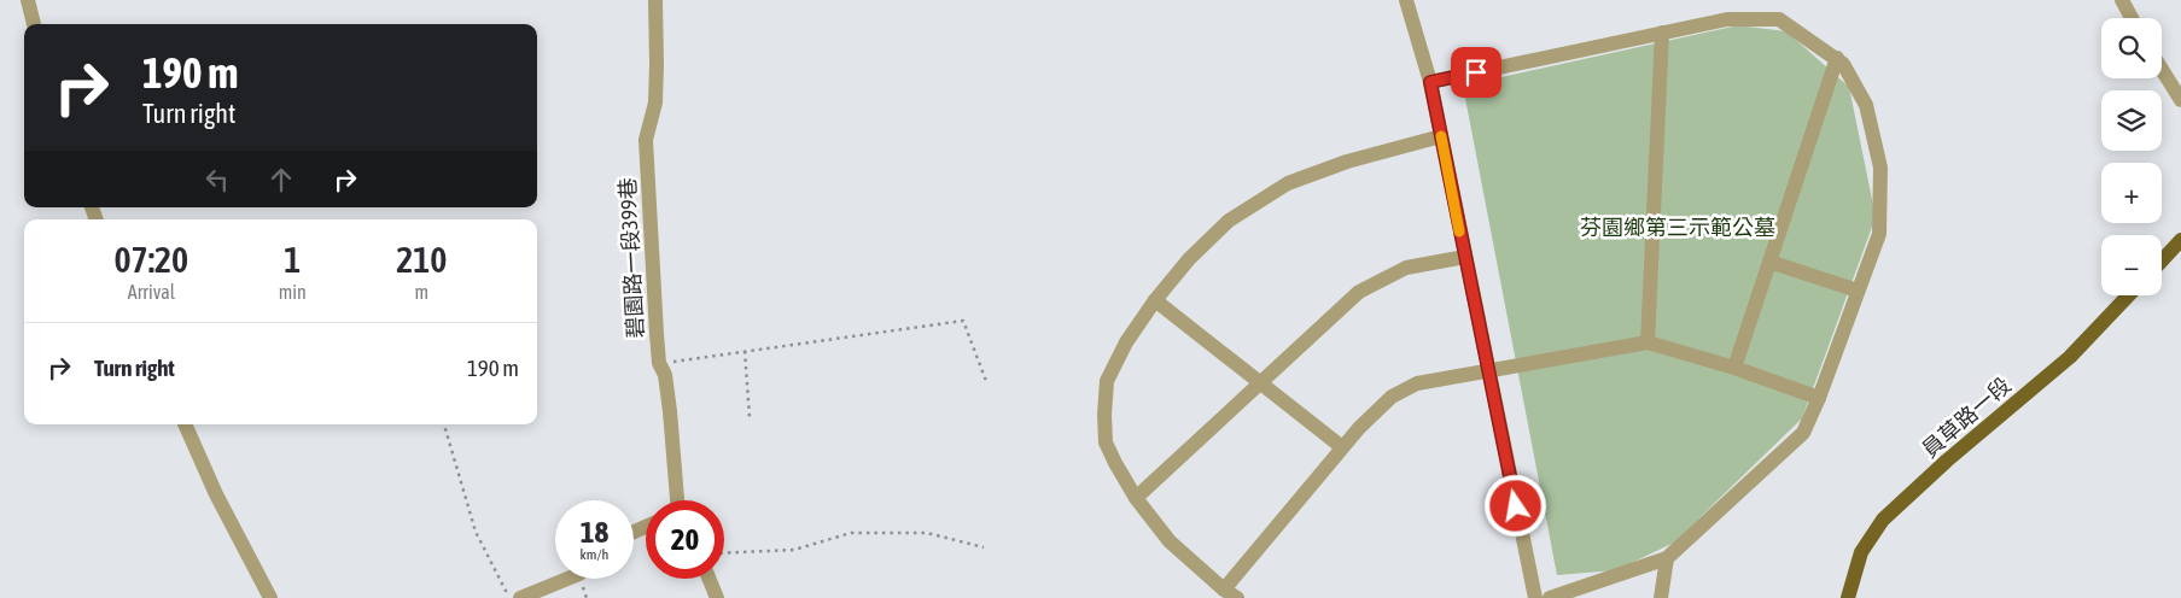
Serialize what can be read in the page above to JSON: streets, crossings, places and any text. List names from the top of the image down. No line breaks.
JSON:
{"streets":{"main road":["員草路一段"],"street":["碧園路一段399巷"]},"parks":["芬園鄉第三示範公墓"],"page":{"map_buttons":["+","−"],"turn":["190 m","Turn right"],"eta":["07:20","Arrival","1","min","210","m"],"list":[{"name":"Turn right","value":"190 m"}],"speed":"18 km/h","limit":"20"}}
